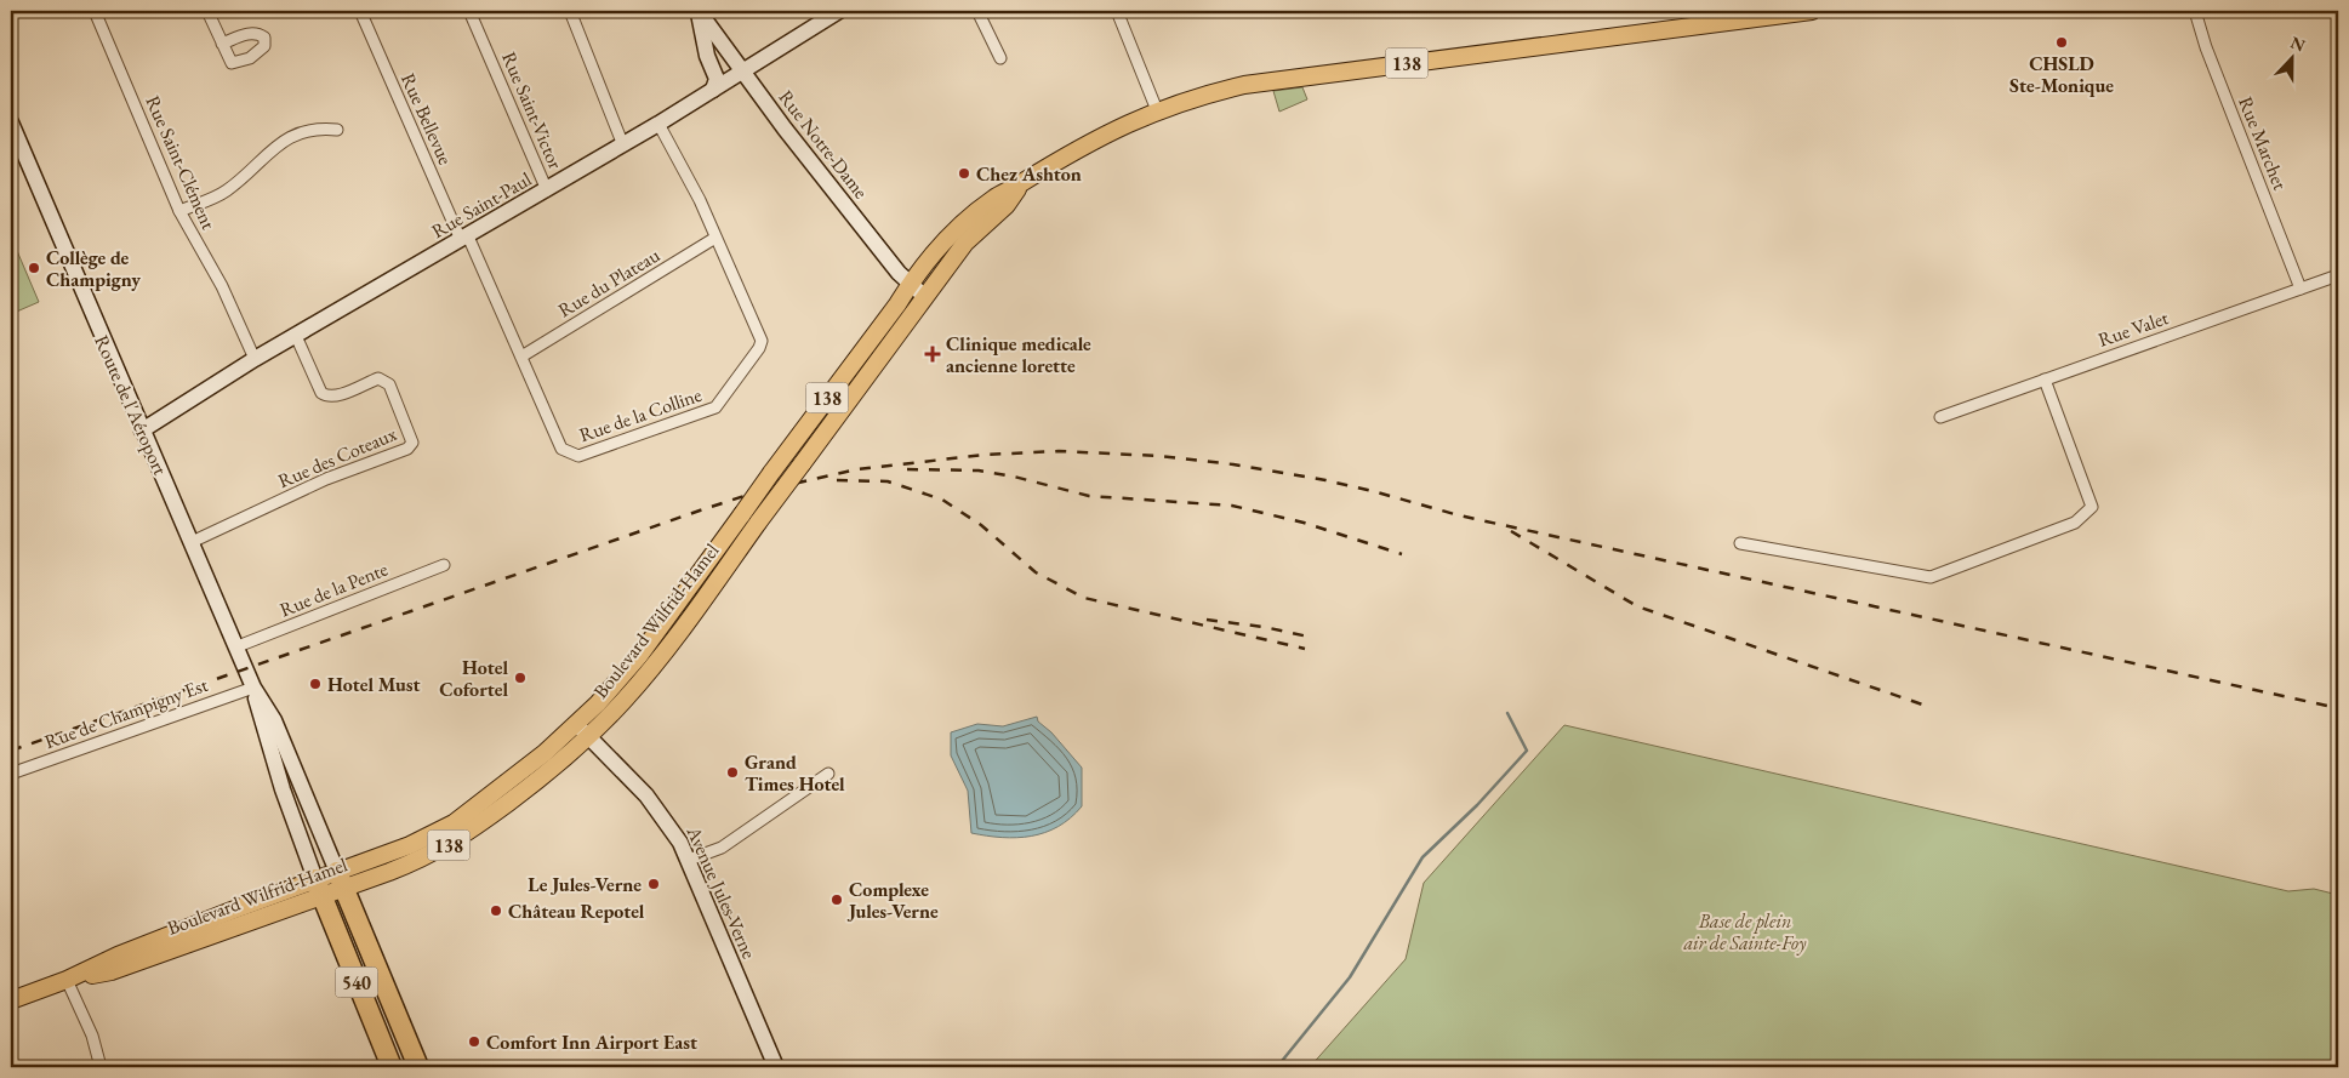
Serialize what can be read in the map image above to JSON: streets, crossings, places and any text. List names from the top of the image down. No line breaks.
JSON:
{"streets":{"highway":["540"],"main road":["138","Boulevard Wilfrid-Hamel"],"street":["Rue Saint-Victor","Rue Bellevue","Rue Marchet","Rue Notre-Dame","Rue Saint-Clément","Rue Saint-Paul","Rue du Plateau","Rue Valet","Route de l'Aéroport","Rue de la Colline","Rue des Coteaux","Rue de la Pente","Rue de Champigny Est","Avenue Jules-Verne"]},"crossings":[["Rue Saint-Victor","Rue Saint-Paul"],["Rue Bellevue","Rue Saint-Paul"],["Rue Bellevue","Rue de la Colline"],["Rue Marchet","Rue Valet"],["Rue Notre-Dame","Rue Saint-Paul"],["Rue Notre-Dame","Boulevard Wilfrid-Hamel"],["Rue Saint-Clément","Rue Saint-Paul"],["Rue Saint-Paul","Route de l'Aéroport"],["Rue Saint-Paul","Rue de la Colline"],["Rue Saint-Paul","Rue des Coteaux"],["Rue du Plateau","Rue de la Colline"],["Route de l'Aéroport","Rue des Coteaux"],["Route de l'Aéroport","Rue de la Pente"],["Route de l'Aéroport","Boulevard Wilfrid-Hamel"],["Route de l'Aéroport","Rue de Champigny Est"],["Route de l'Aéroport","540"],["Boulevard Wilfrid-Hamel","Avenue Jules-Verne"],["Boulevard Wilfrid-Hamel","540"]],"parks":["Base de plein air de Sainte-Foy"],"places":{"other":["CHSLD Ste-Monique","Chez Ashton","Collège de Champigny","Hotel Cofortel","Hotel Must","Grand Times Hotel","Le Jules-Verne","Complexe Jules-Verne","Château Repotel","Comfort Inn Airport East"],"health":["Clinique medicale ancienne lorette"]},"north":"top"}
